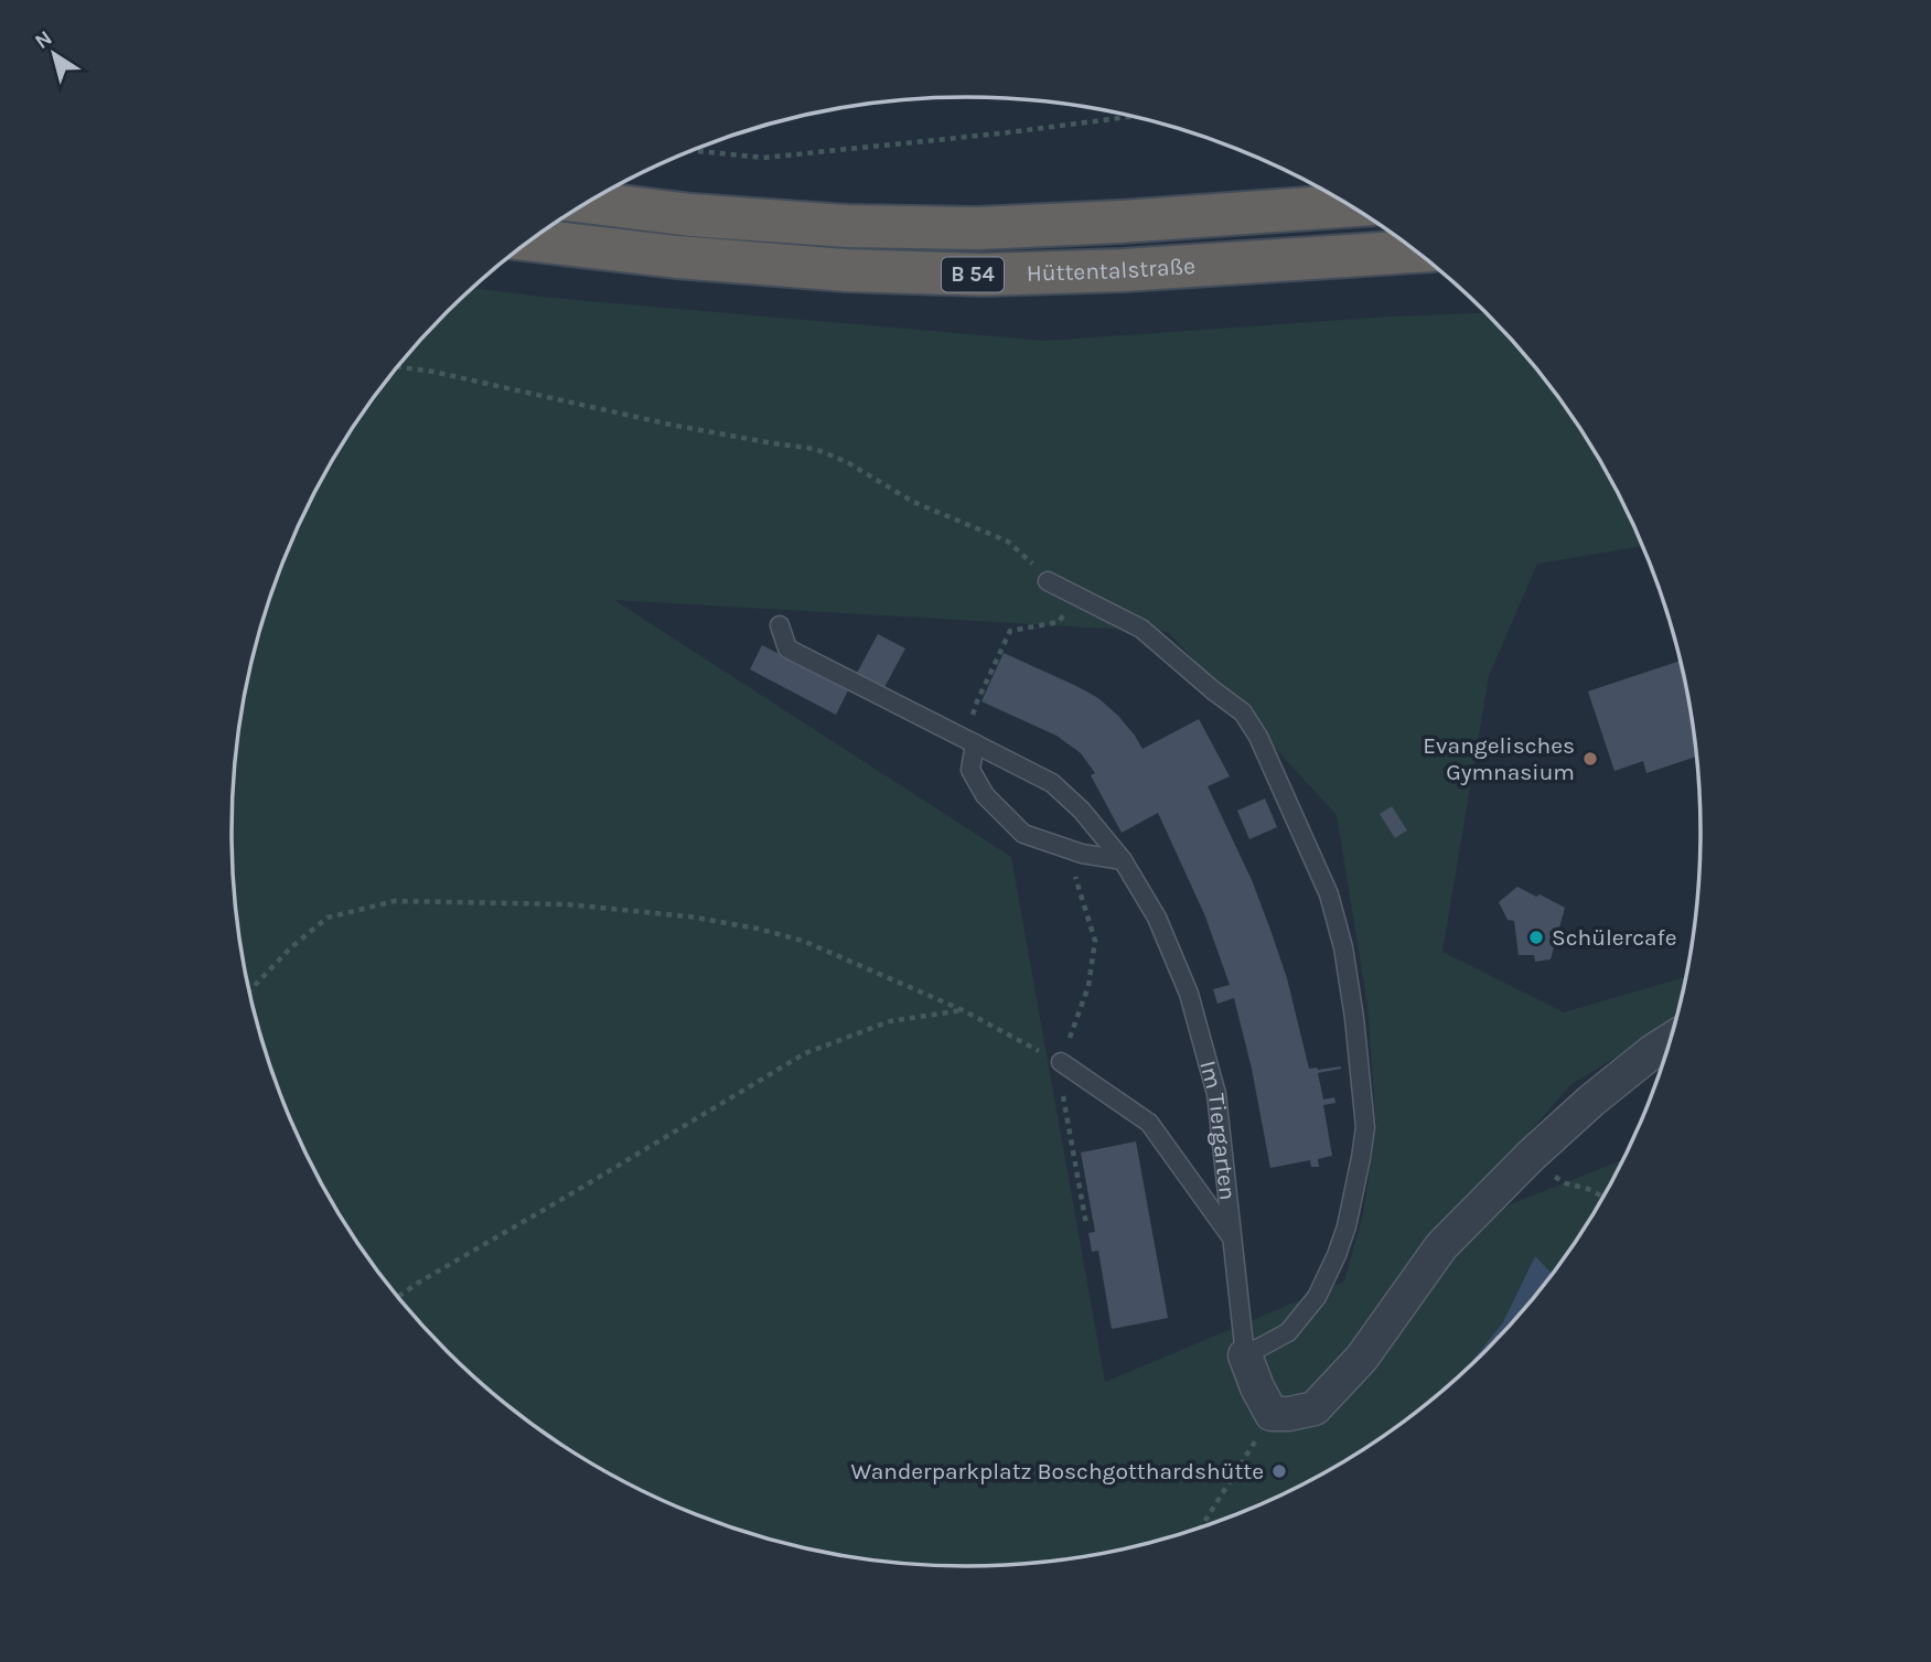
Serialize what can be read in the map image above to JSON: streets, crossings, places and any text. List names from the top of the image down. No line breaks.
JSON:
{"streets":{"highway":["Hüttentalstraße","B 54"],"street":["Im Tiergarten"]},"places":["Evangelisches Gymnasium","Schülercafe","Wanderparkplatz Boschgotthardshütte"],"north":"top left"}
